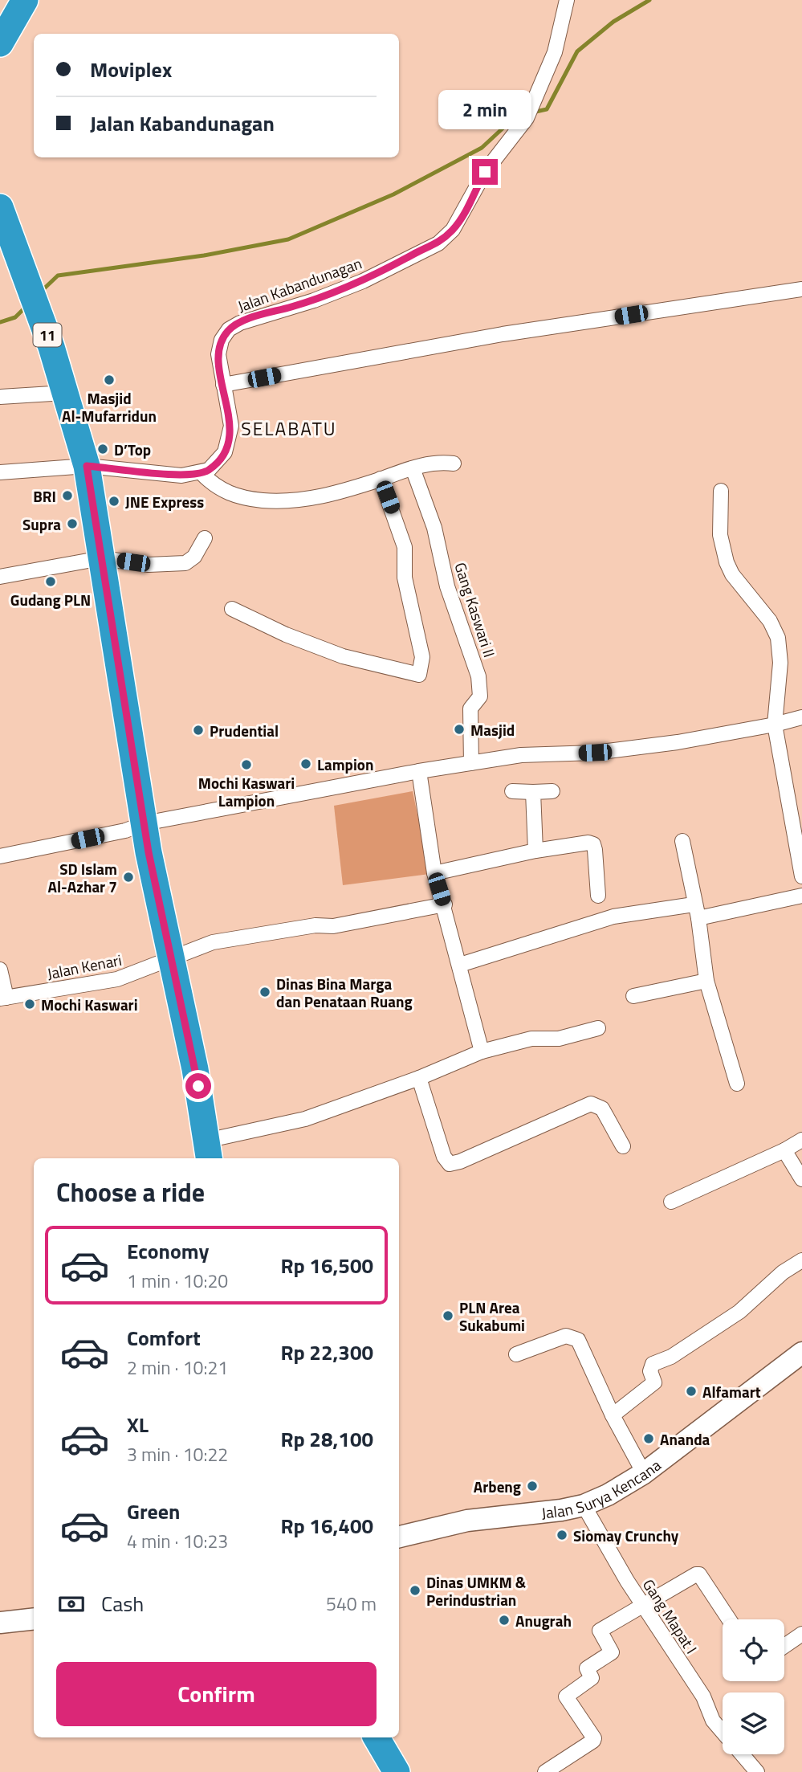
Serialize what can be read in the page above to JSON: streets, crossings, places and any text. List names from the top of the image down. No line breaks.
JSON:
{"streets":{"highway":["11"],"street":["Jalan Kabandunagan","Gang Kaswari II","Jalan Kenari","Jalan Surya Kencana","Gang Mapat I"]},"crossings":[["11","Jalan Kenari"],["Jalan Surya Kencana","Gang Mapat I"]],"districts":["SELABATU"],"places":["Masjid Al-Mufarridun","D’Top","BRI","JNE Express","Supra","Gudang PLN","Masjid","Prudential","Lampion","Mochi Kaswari Lampion","SD Islam Al-Azhar 7","Dinas Bina Marga dan Penataan Ruang","Mochi Kaswari","PLN Area Sukabumi","Alfamart","Ananda","Arbeng","Siomay Crunchy","Dinas UMKM & Perindustrian","Anugrah"],"page":{"banner":["Moviplex","Jalan Kabandunagan"],"bubble":"2 min","heading":"Choose a ride","list":[{"name":"Economy","note":"1 min · 10:20","value":"Rp 16,500"},{"name":"Comfort","note":"2 min · 10:21","value":"Rp 22,300"},{"name":"XL","note":"3 min · 10:22","value":"Rp 28,100"},{"name":"Green","note":"4 min · 10:23","value":"Rp 16,400"}],"pay":["Cash","540 m"],"buttons":"Confirm"}}
